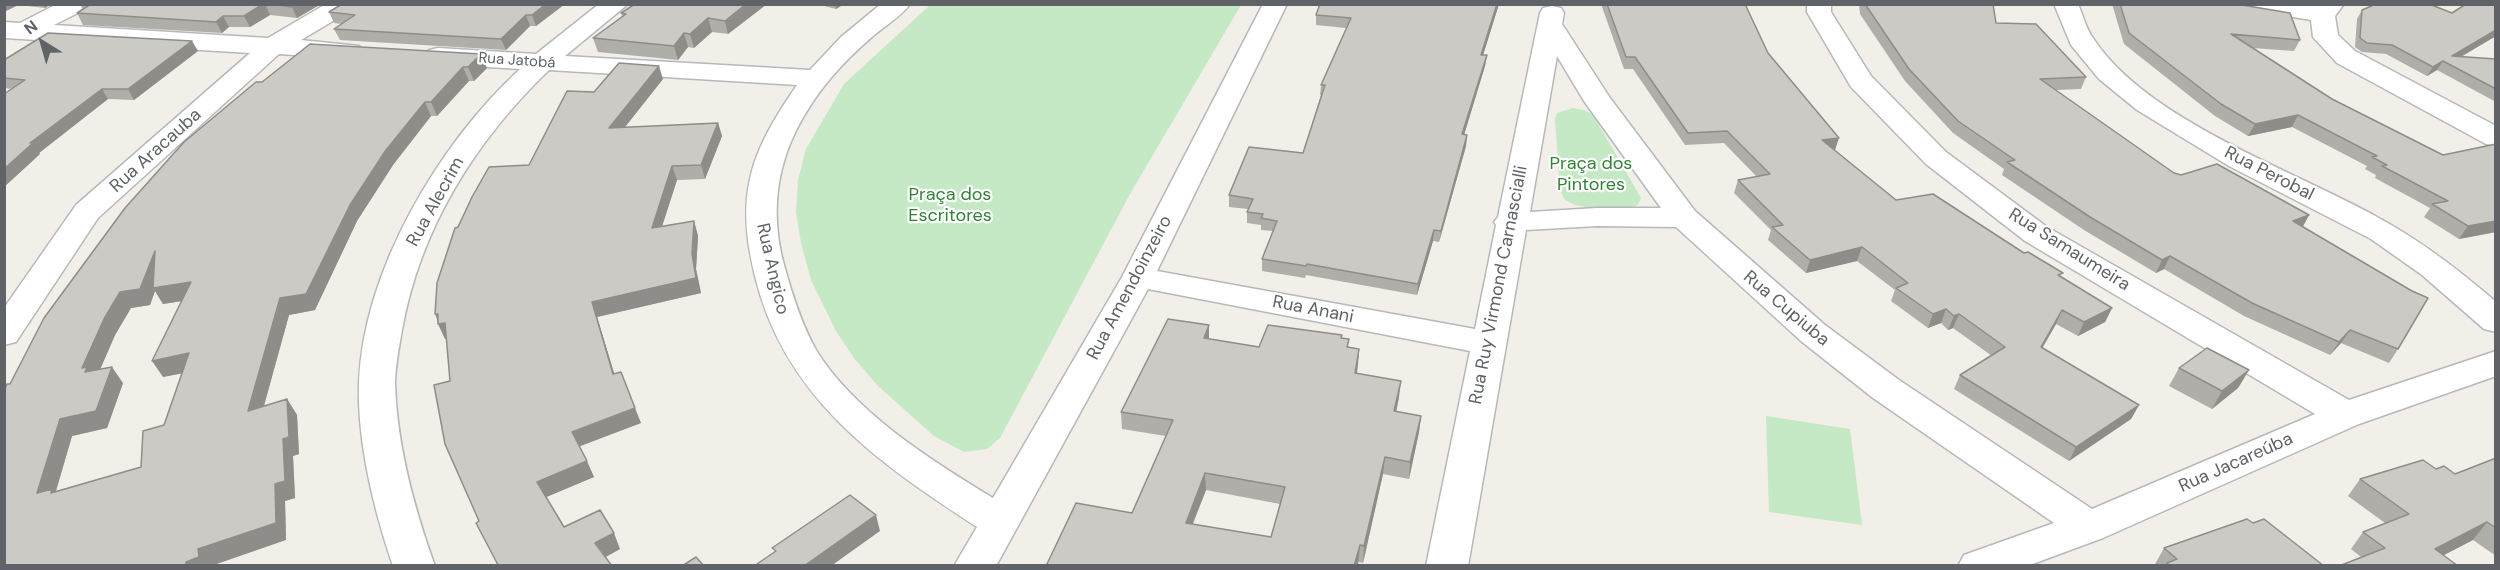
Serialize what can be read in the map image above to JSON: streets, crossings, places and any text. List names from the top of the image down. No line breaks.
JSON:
{"streets":{"street":["Rua Jatobá","Rua Aracauba","Rua Perobal","Rua Alecrim","Rua Samaumeira","Rua Angico","Rua Ruy Virmond Carnascialli","Rua Amendoinzeiro","Rua Cupiuba","Rua Anani","Rua Jacareúba"]},"crossings":[["Rua Jatobá","Rua Alecrim"],["Rua Jatobá","Rua Angico"],["Rua Samaumeira","Rua Jacareúba"],["Rua Angico","Rua Amendoinzeiro"],["Rua Ruy Virmond Carnascialli","Rua Cupiuba"],["Rua Ruy Virmond Carnascialli","Rua Anani"],["Rua Amendoinzeiro","Rua Anani"],["Rua Cupiuba","Rua Jacareúba"]],"parks":["Praça dos Pintores","Praça dos Escritores"],"north":"top left"}
